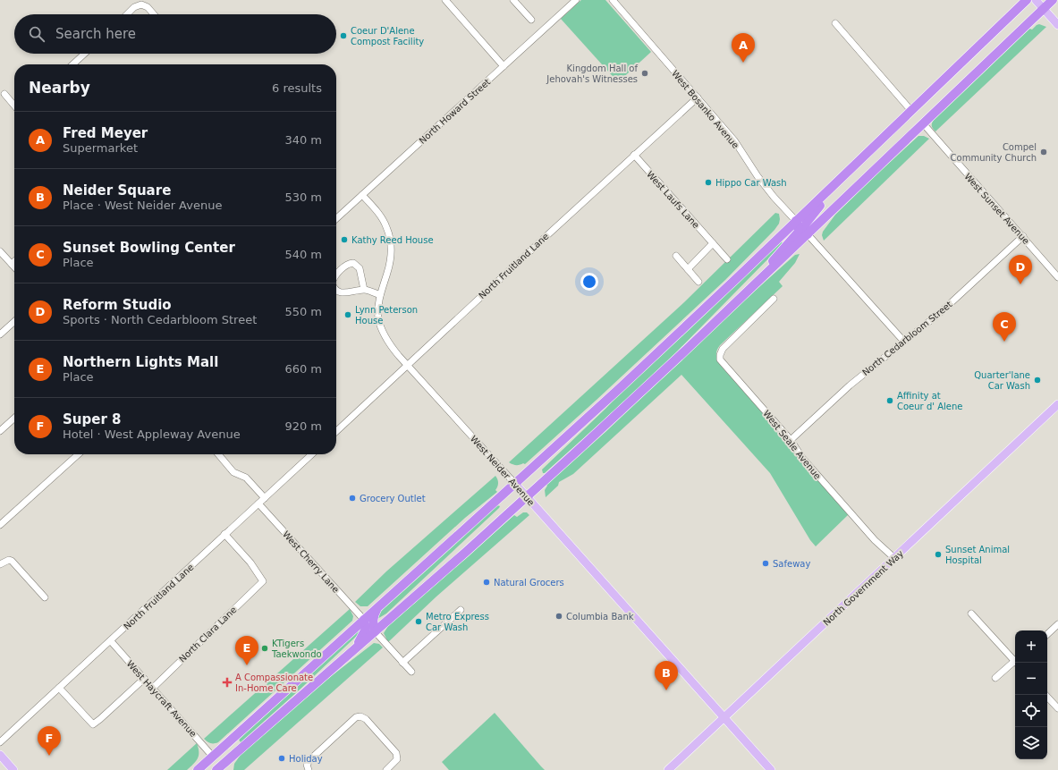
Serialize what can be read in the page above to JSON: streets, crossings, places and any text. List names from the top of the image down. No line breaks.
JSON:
{"streets":{"main road":["West Neider Avenue","North Government Way"],"street":["West Bosanko Avenue","North Howard Street","West Laufs Lane","West Sunset Avenue","North Fruitland Lane","North Cedarbloom Street","West Seale Avenue","West Cherry Lane","North Clara Lane","West Haycraft Avenue"]},"crossings":[["West Bosanko Avenue","North Fruitland Lane"],["North Howard Street","West Neider Avenue"],["West Laufs Lane","North Fruitland Lane"],["West Sunset Avenue","North Cedarbloom Street"],["North Fruitland Lane","West Neider Avenue"],["North Fruitland Lane","West Cherry Lane"],["North Fruitland Lane","North Clara Lane"],["North Fruitland Lane","West Haycraft Avenue"],["North Cedarbloom Street","West Seale Avenue"],["West Seale Avenue","North Government Way"],["West Neider Avenue","North Government Way"],["North Clara Lane","West Haycraft Avenue"]],"places":{"other":["Coeur D'Alene Compost Facility","Kingdom Hall of Jehovah's Witnesses","Compel Community Church","Hippo Car Wash","Kathy Reed House","Lynn Peterson House","Quarter'lane Car Wash","Affinity at Coeur d' Alene","Grocery Outlet","Sunset Animal Hospital","Safeway","Natural Grocers","Columbia Bank","Metro Express Car Wash","KTigers Taekwondo","Holiday"],"health":["A Compassionate In-Home Care"]},"page":{"search":"Search here","pins":["A","D","C","E","B","F"],"heading":["Nearby","6 results"],"list":[{"mark":"A","name":"Fred Meyer","note":"Supermarket","value":"340 m"},{"mark":"B","name":"Neider Square","note":"Place · West Neider Avenue","value":"530 m"},{"mark":"C","name":"Sunset Bowling Center","note":"Place","value":"540 m"},{"mark":"D","name":"Reform Studio","note":"Sports · North Cedarbloom Street","value":"550 m"},{"mark":"E","name":"Northern Lights Mall","note":"Place","value":"660 m"},{"mark":"F","name":"Super 8","note":"Hotel · West Appleway Avenue","value":"920 m"}],"map_buttons":["+","−"]}}
